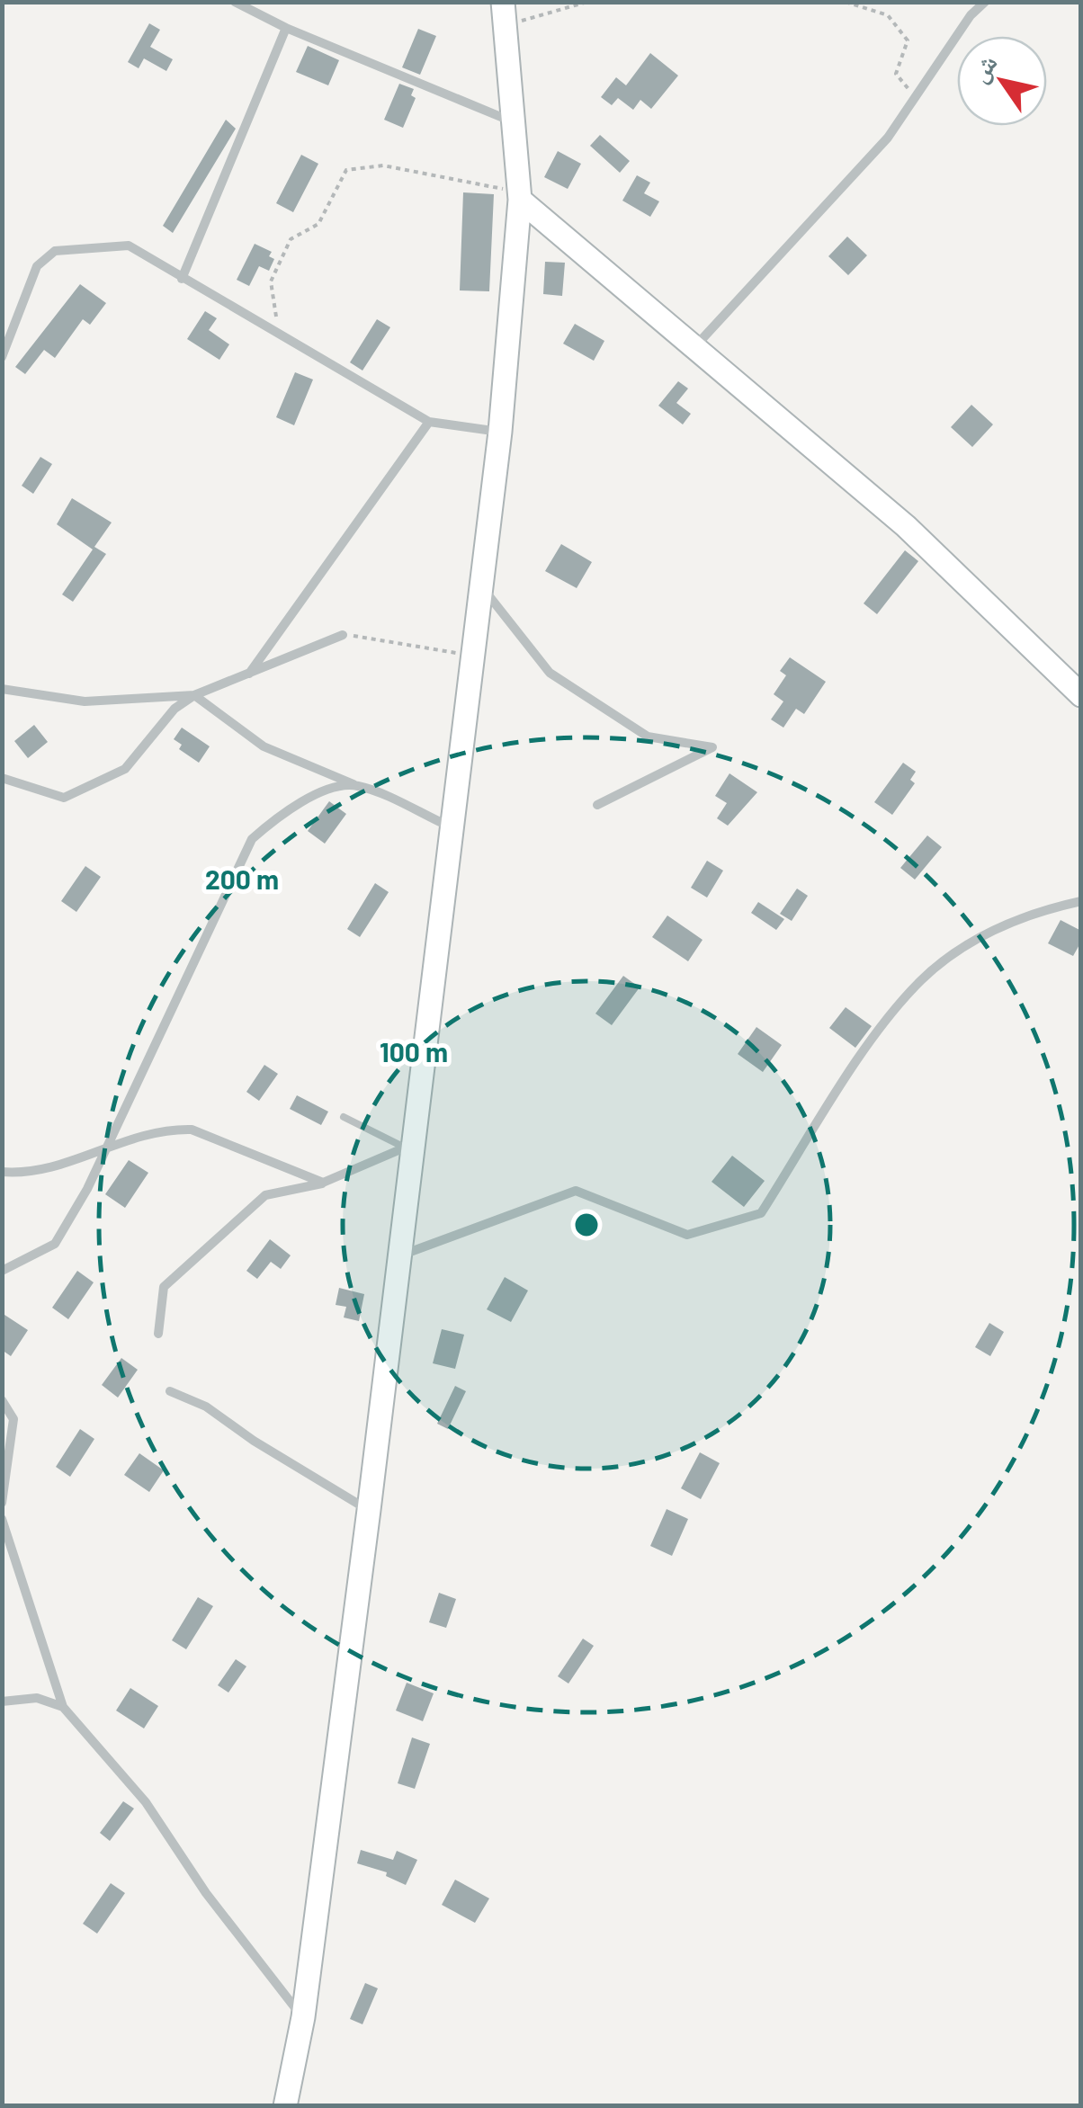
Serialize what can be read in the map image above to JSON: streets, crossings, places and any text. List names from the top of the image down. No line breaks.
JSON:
{"north":"top left","rings":["200 m","100 m"]}
